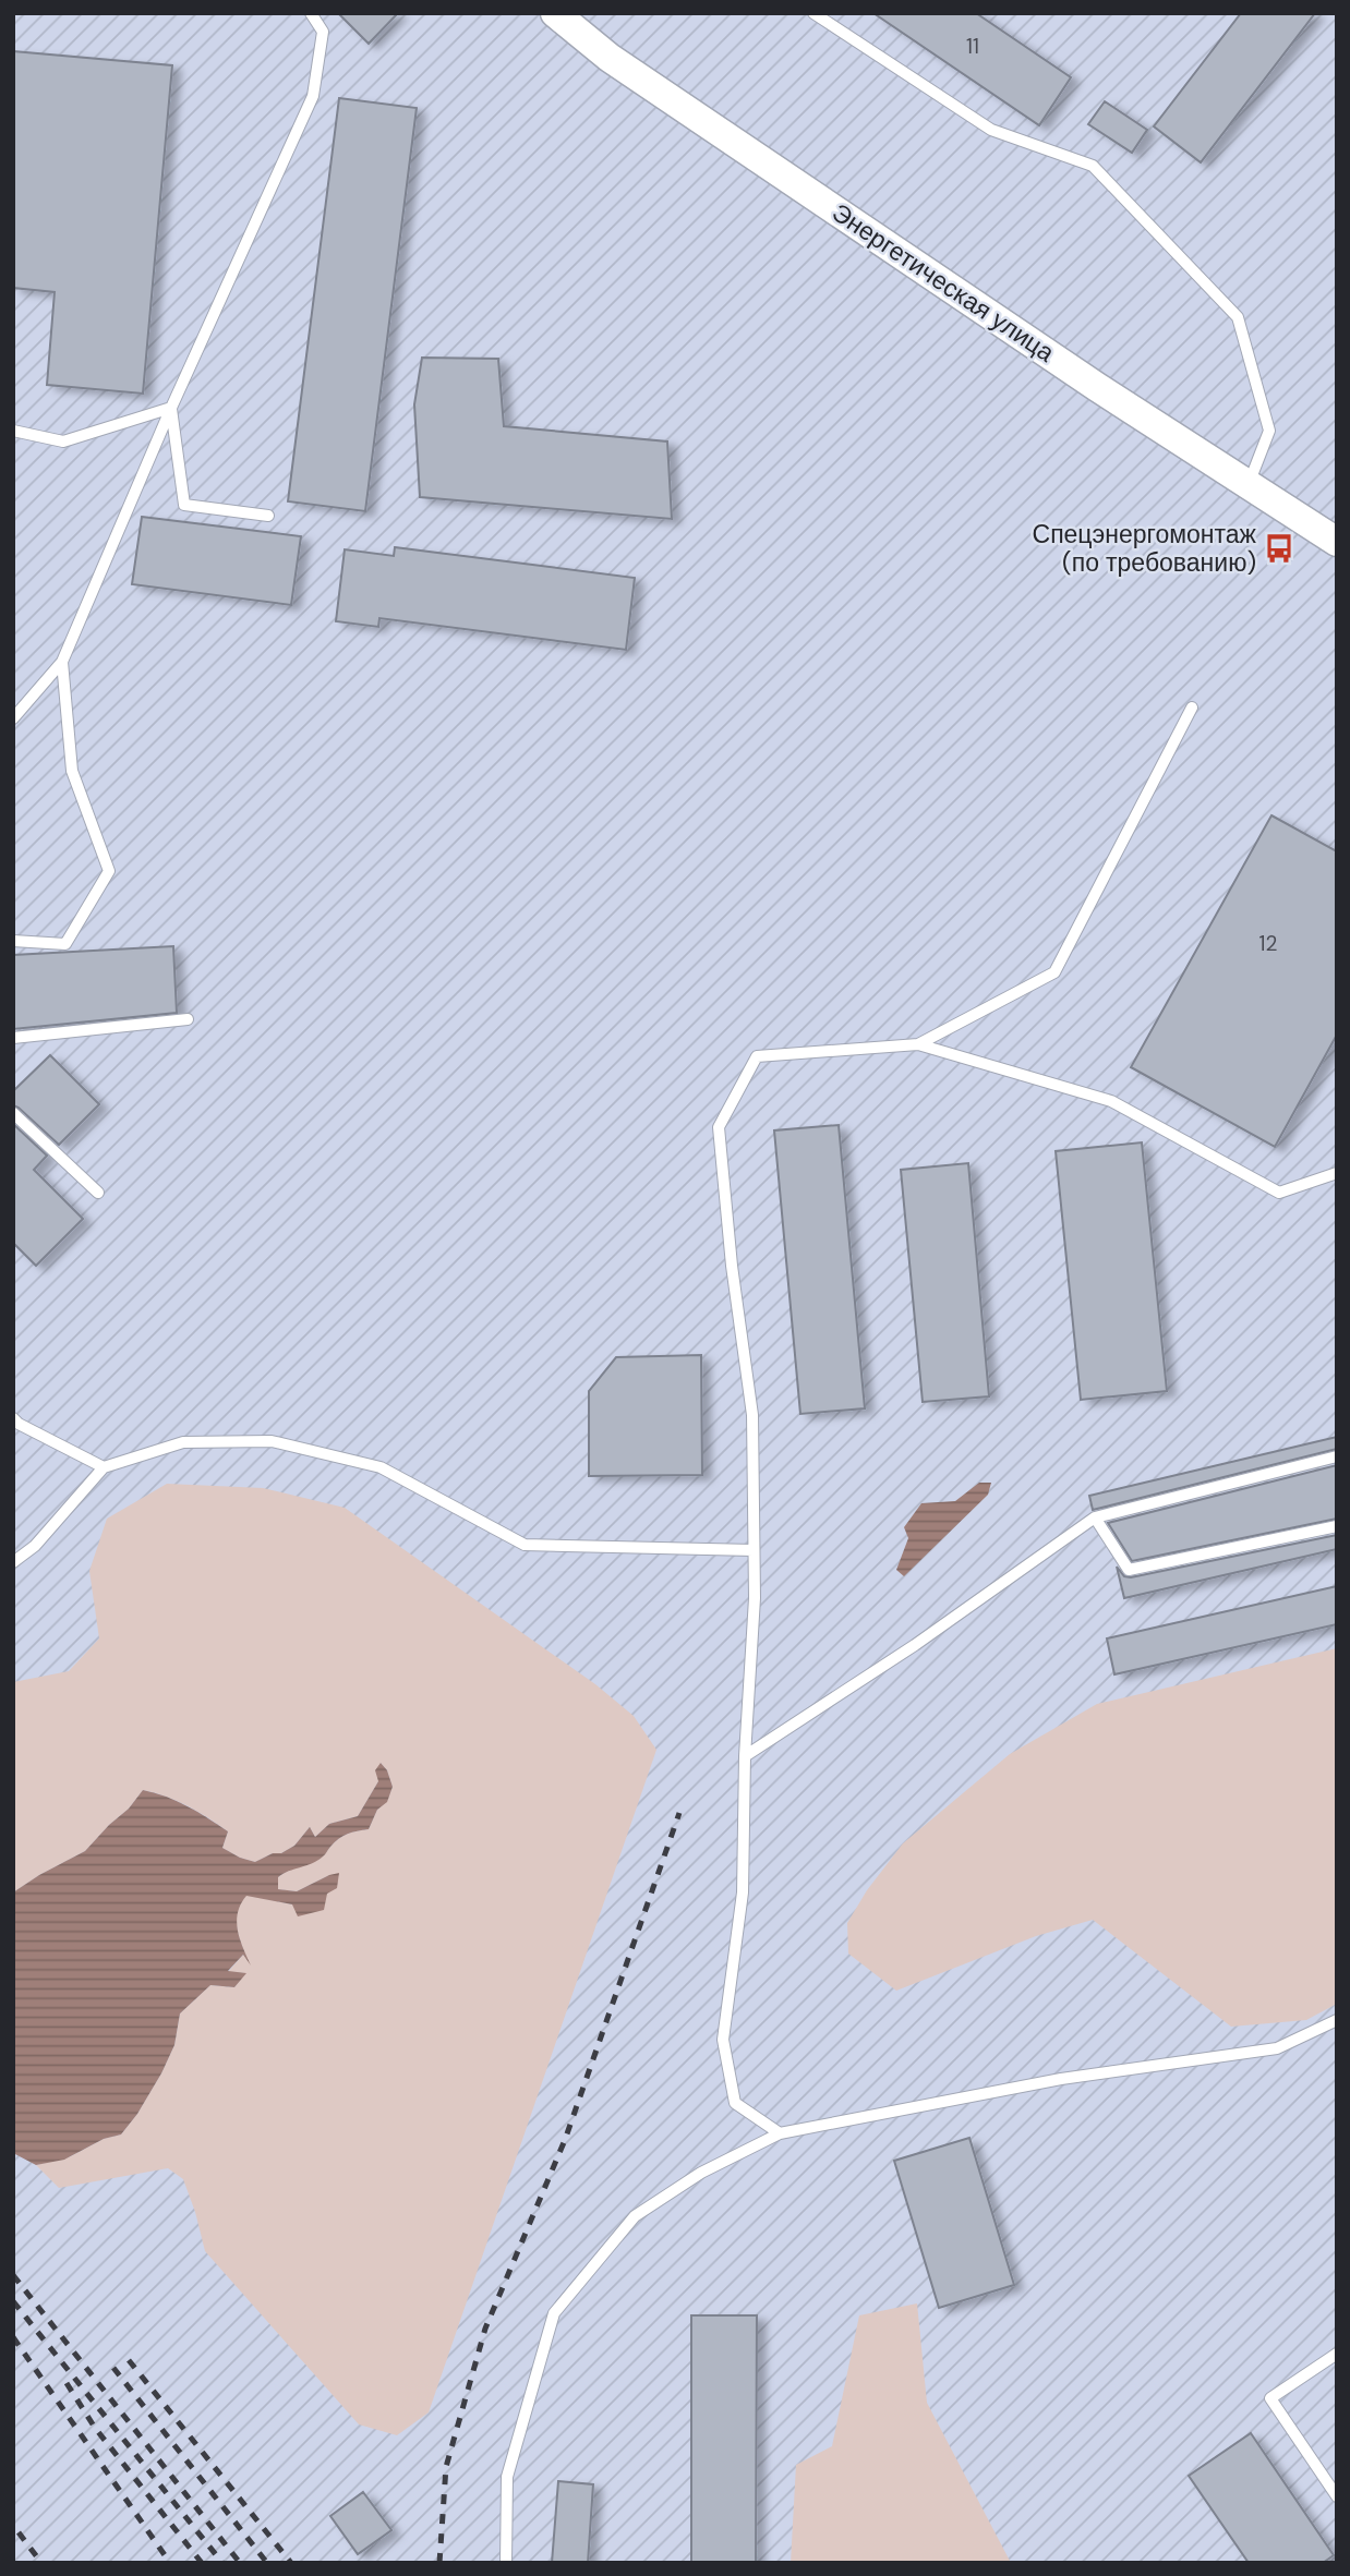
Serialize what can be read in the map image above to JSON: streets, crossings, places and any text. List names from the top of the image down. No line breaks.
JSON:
{"streets":{"street":["Энергетическая улица"]},"places":{"bus stop":["Спецэнергомонтаж (по требованию)"]},"house_numbers":["11","12"]}
